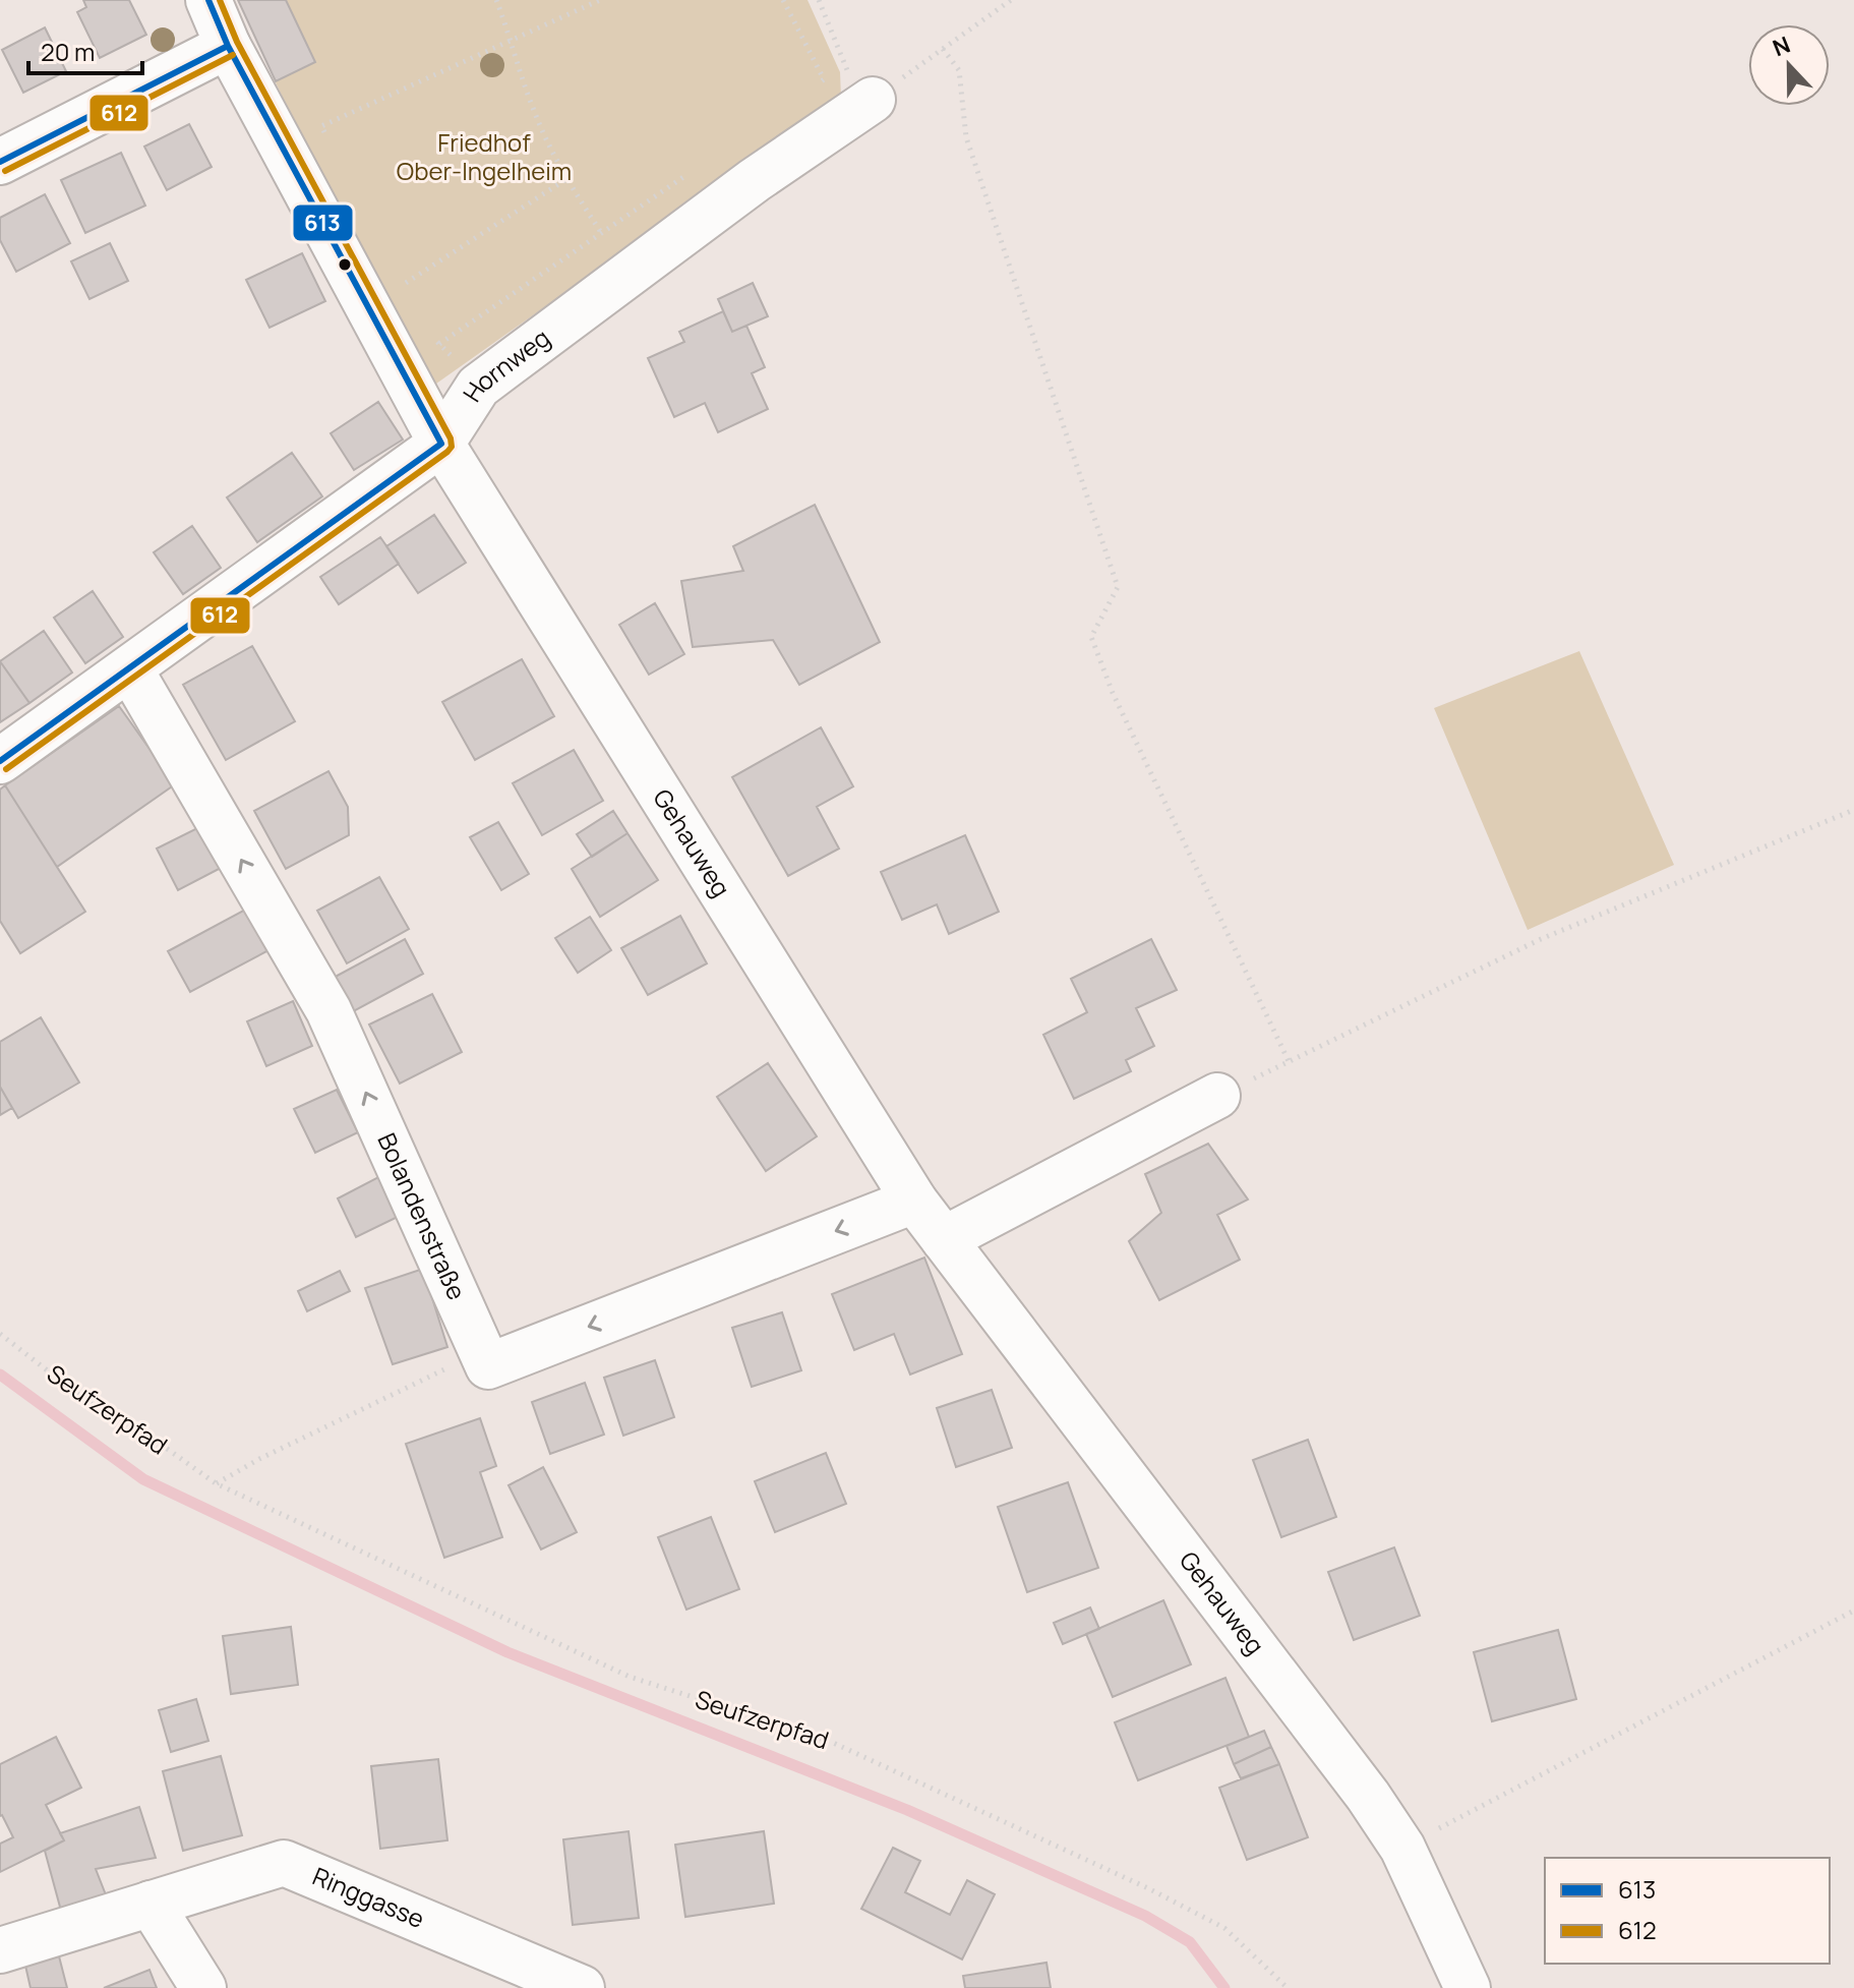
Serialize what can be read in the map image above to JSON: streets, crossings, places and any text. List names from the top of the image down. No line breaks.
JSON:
{"streets":{"street":["Hornweg","Gehauweg","Bolandenstraße","Ringgasse"],"path":["Seufzerpfad"]},"crossings":[["Hornweg","Gehauweg"],["Hornweg","Bolandenstraße"]],"one_way":["Bolandenstraße"],"parks":["Friedhof Ober-Ingelheim"],"lines":["transit line 613","transit line 612"],"legend":["613","612"],"scale_bar":"20 m","north":"top"}
